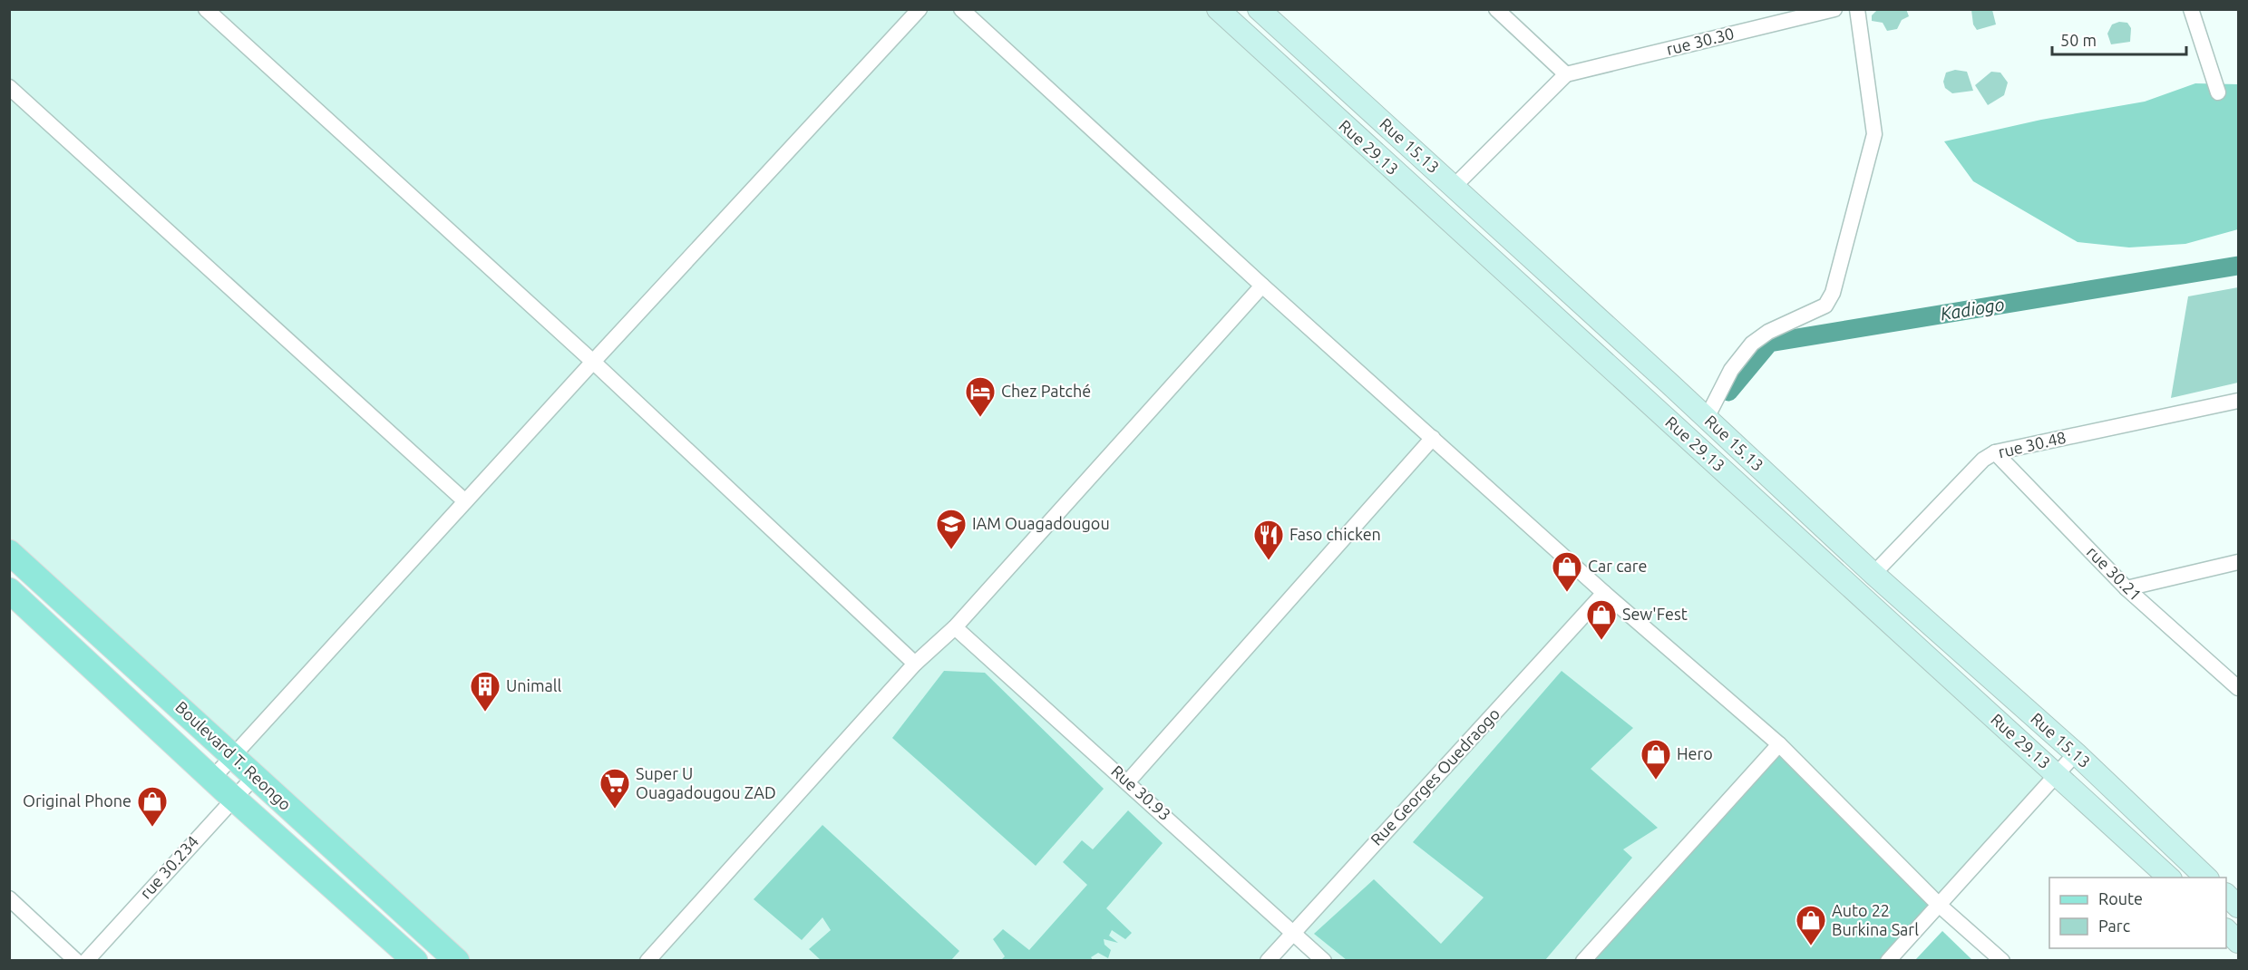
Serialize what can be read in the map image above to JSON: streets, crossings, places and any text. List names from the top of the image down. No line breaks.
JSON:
{"streets":{"main road":["Rue 15.13","Rue 29.13","Boulevard T. Reongo"],"street":["rue 30.30","rue 30.48","rue 30.21","Rue Georges Ouedraogo","Rue 30.93","rue 30.234"]},"crossings":[["Rue 15.13","rue 30.48"],["rue 30.48","rue 30.21"],["Boulevard T. Reongo","rue 30.234"],["Rue Georges Ouedraogo","Rue 30.93"]],"water":["Kadiogo"],"places":{"hotel":["Chez Patché"],"school or university":["IAM Ouagadougou"],"restaurant":["Faso chicken"],"shop":["Car care","Sew'Fest","Hero","Original Phone","Auto 22 Burkina Sarl"],"building":["Unimall"],"supermarket":["Super U Ouagadougou ZAD"]},"legend":["Route","Parc"],"scale_bar":"50 m"}
